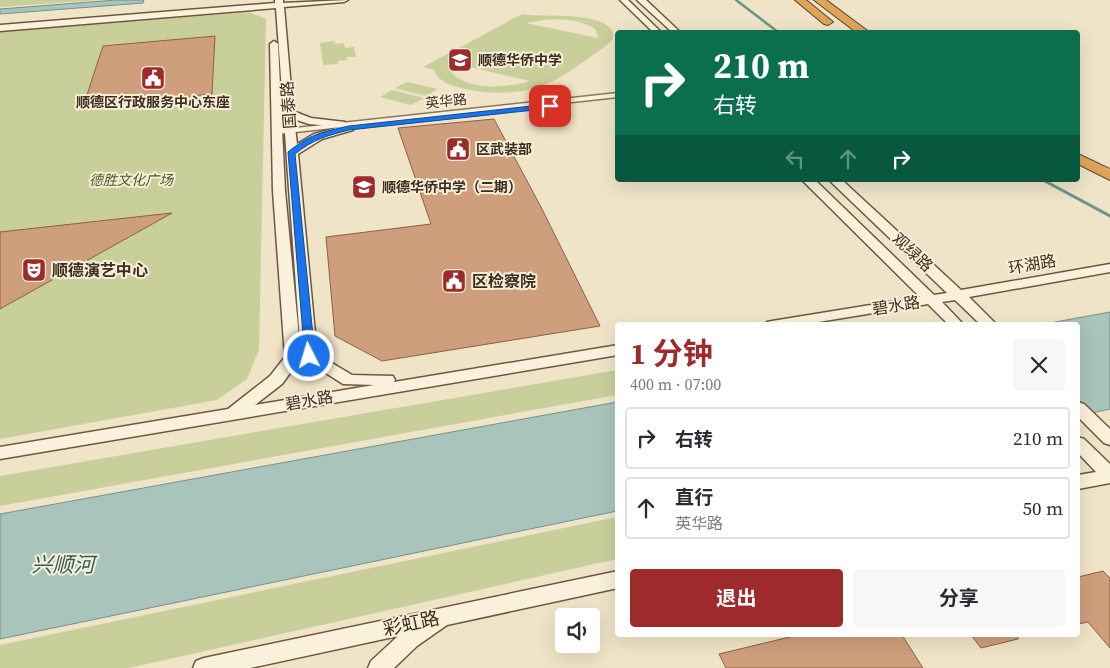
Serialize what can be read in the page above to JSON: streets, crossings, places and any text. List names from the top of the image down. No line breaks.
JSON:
{"streets":{"main road":["国泰路","观绿路","环湖路","碧水路","彩虹路"],"street":["英华路"]},"crossings":[["英华路","国泰路"],["国泰路","碧水路"],["观绿路","环湖路"],["观绿路","碧水路"],["环湖路","碧水路"]],"water":["兴顺河"],"parks":["德胜文化广场"],"places":{"school or university":["顺德华侨中学","顺德华侨中学（二期）"],"public building":["顺德区行政服务中心东座","区武装部","区检察院"],"theatre":["顺德演艺中心"]},"page":{"turn":["210 m","右转"],"heading":["1 分钟","400 m · 07:00"],"list":[{"name":"右转","value":"210 m"},{"name":"直行","note":"英华路","value":"50 m"}],"buttons":["退出","分享"]}}
